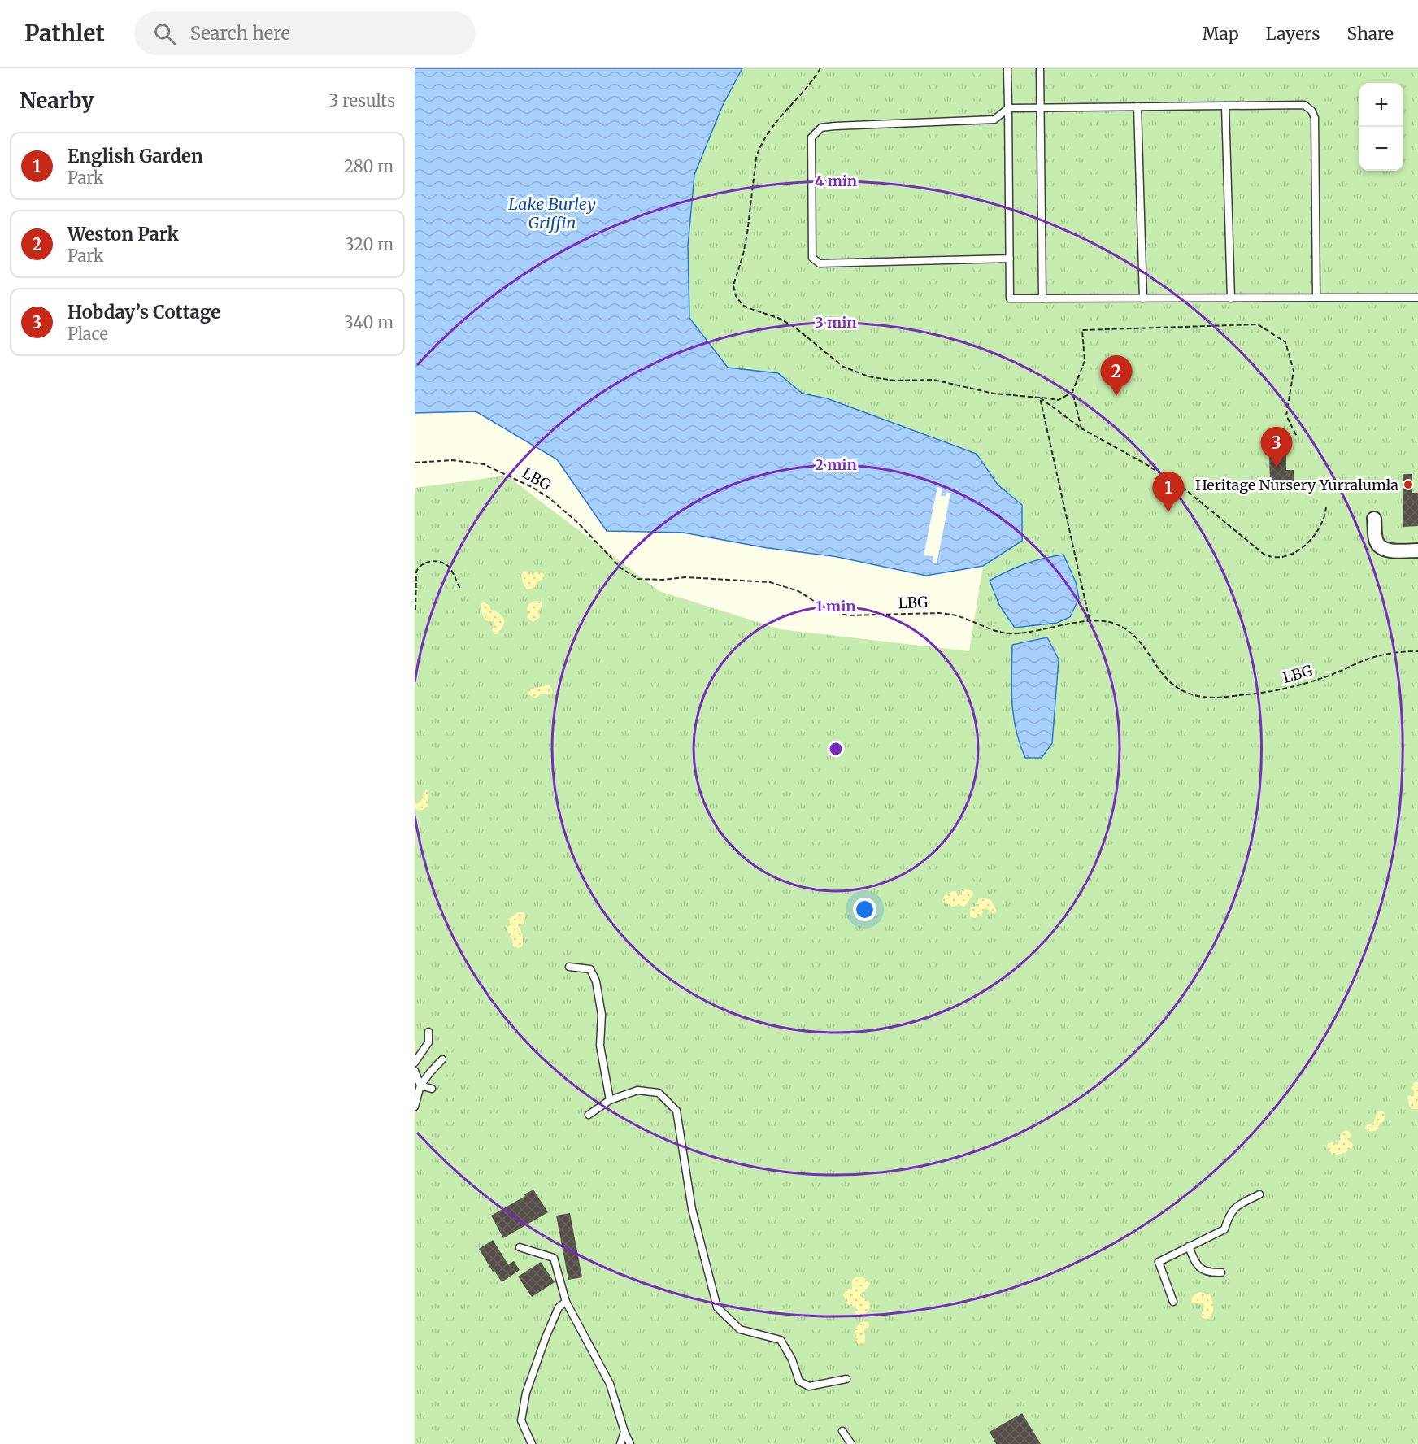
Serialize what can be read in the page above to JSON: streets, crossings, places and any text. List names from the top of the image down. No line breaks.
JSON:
{"streets":{"path":["LBG"]},"water":["Lake Burley Griffin"],"places":["Heritage Nursery Yurralumla"],"page":{"header":"Pathlet","search":"Search here","nav":["Map","Layers","Share"],"heading":["Nearby","3 results"],"map_buttons":["+","−"],"list":[{"mark":"1","name":"English Garden","note":"Park","value":"280 m"},{"mark":"2","name":"Weston Park","note":"Park","value":"320 m"},{"mark":"3","name":"Hobday’s Cottage","note":"Place","value":"340 m"}],"pins":["2","3","1"]},"rings":["4 min","3 min","2 min","1 min"]}
